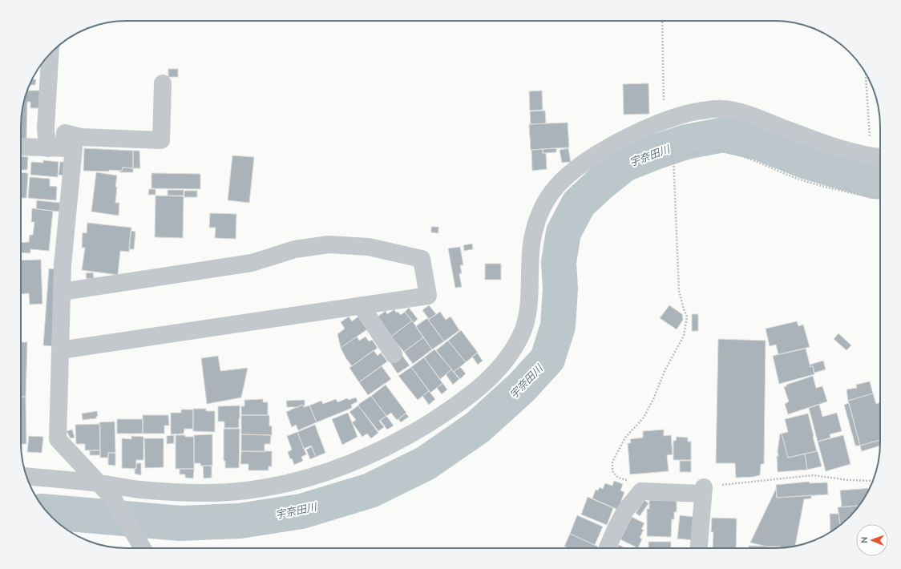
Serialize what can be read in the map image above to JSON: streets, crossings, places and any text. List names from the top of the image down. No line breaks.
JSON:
{"water":["宇奈田川"],"north":"left"}
